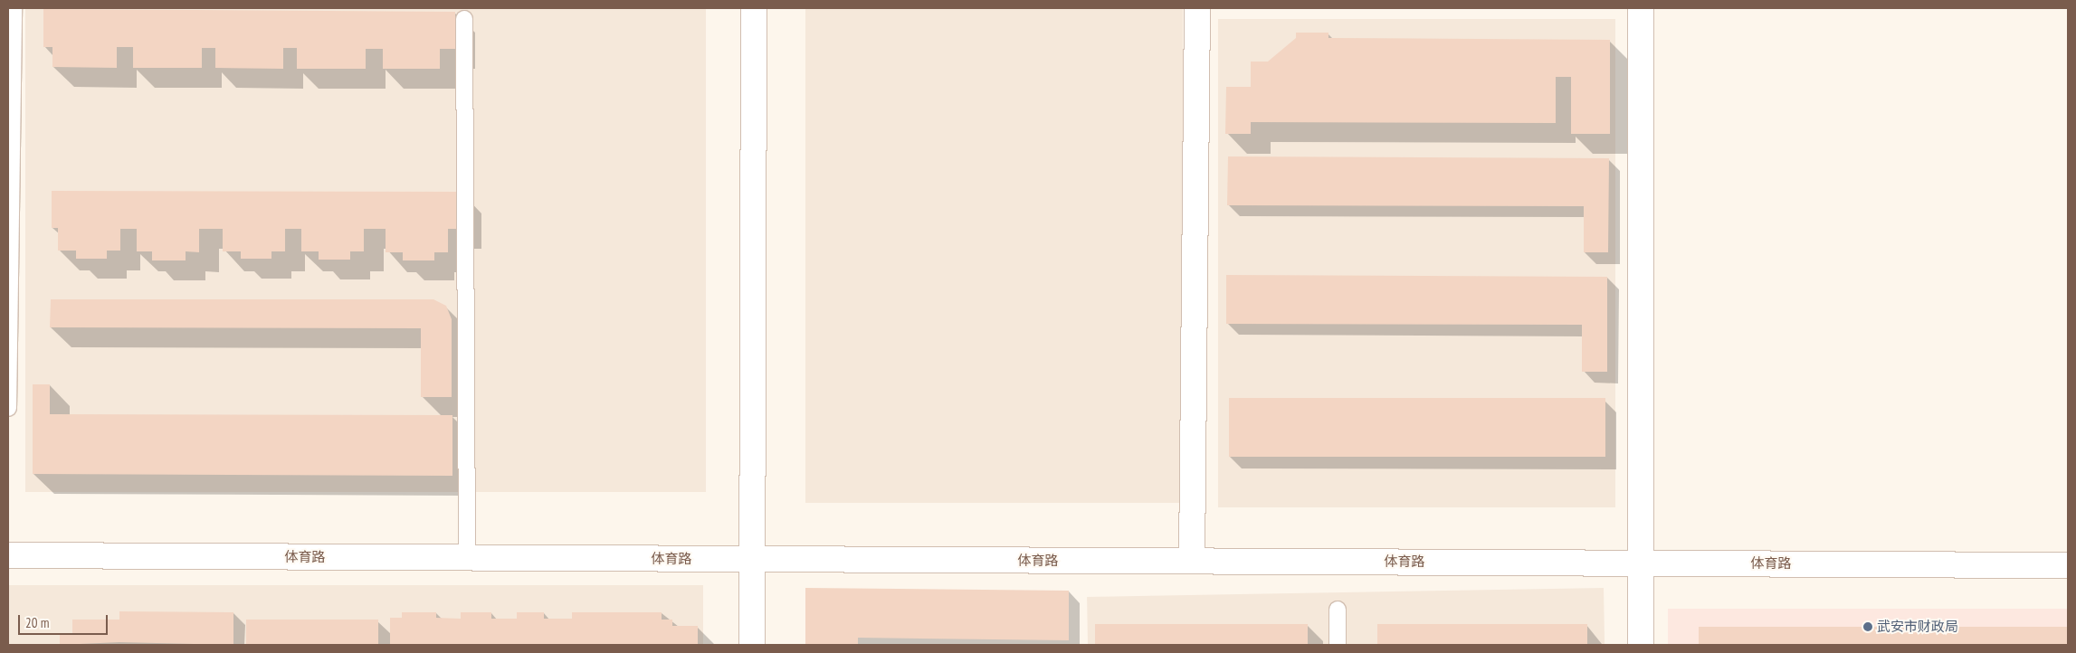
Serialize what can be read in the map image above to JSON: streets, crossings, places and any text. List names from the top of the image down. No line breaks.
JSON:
{"streets":{"street":["体育路"]},"places":["武安市财政局"],"scale_bar":"20 m"}
